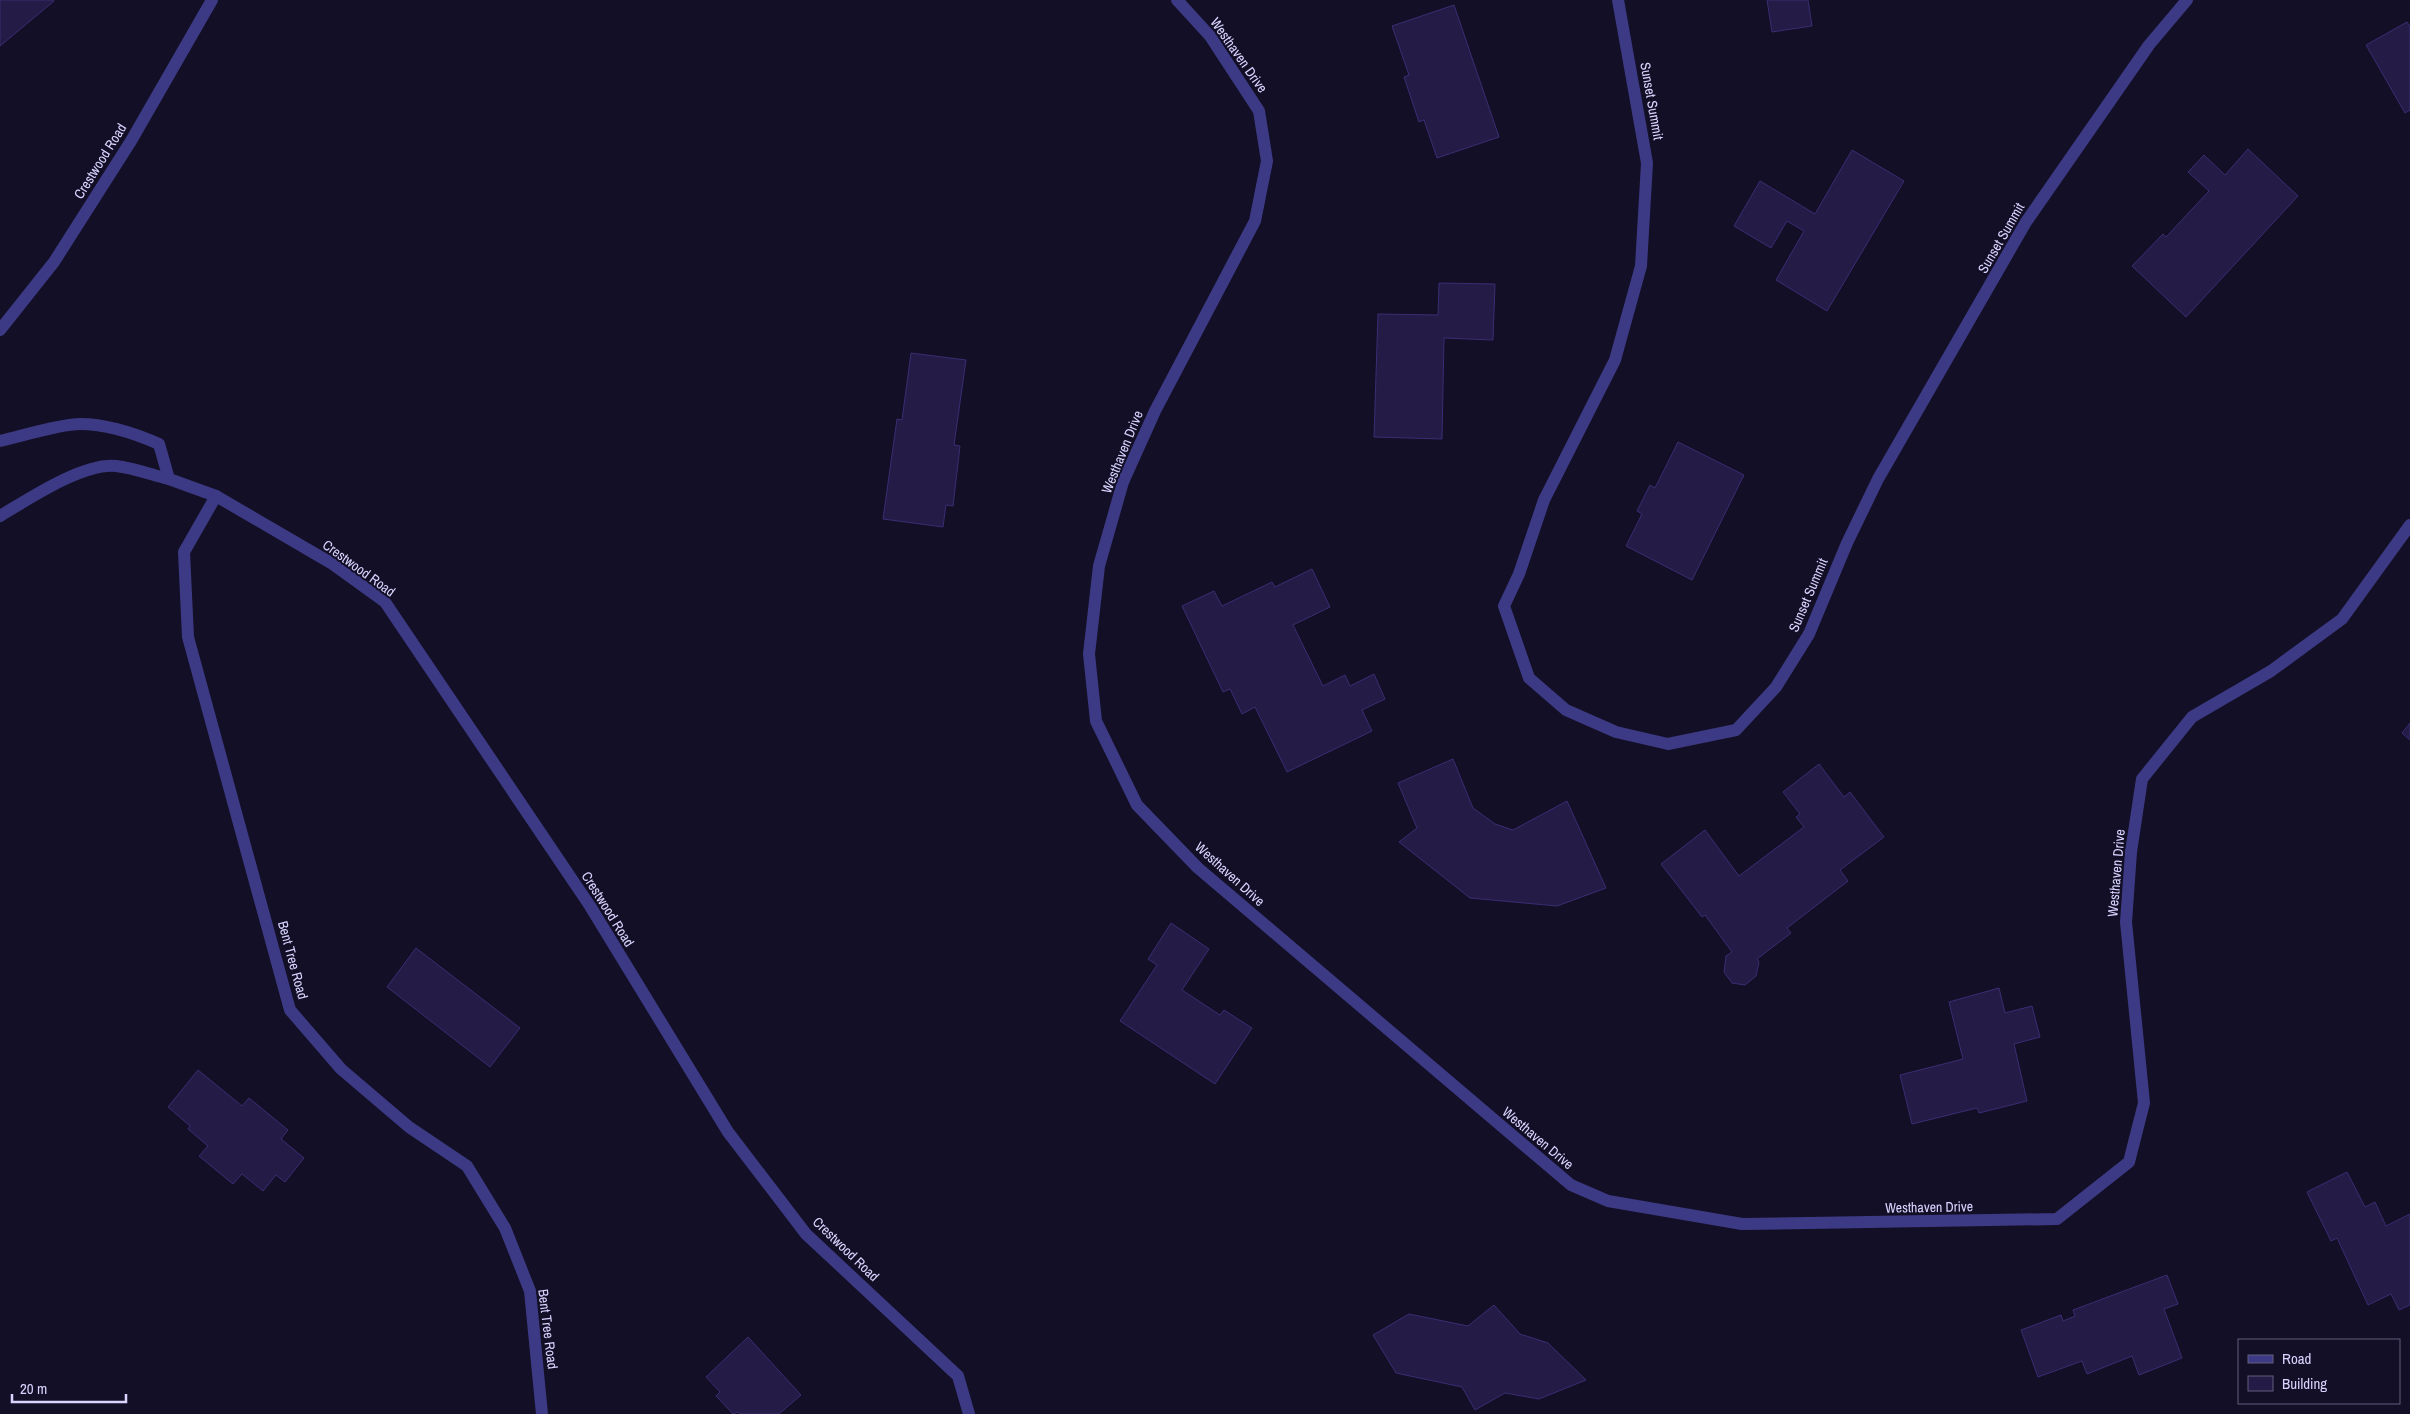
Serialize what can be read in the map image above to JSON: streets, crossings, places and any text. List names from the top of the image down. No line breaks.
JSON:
{"streets":{"street":["Westhaven Drive","Sunset Summit","Crestwood Road","Bent Tree Road"]},"crossings":[["Crestwood Road","Bent Tree Road"]],"legend":["Road","Building"],"scale_bar":"20 m"}
